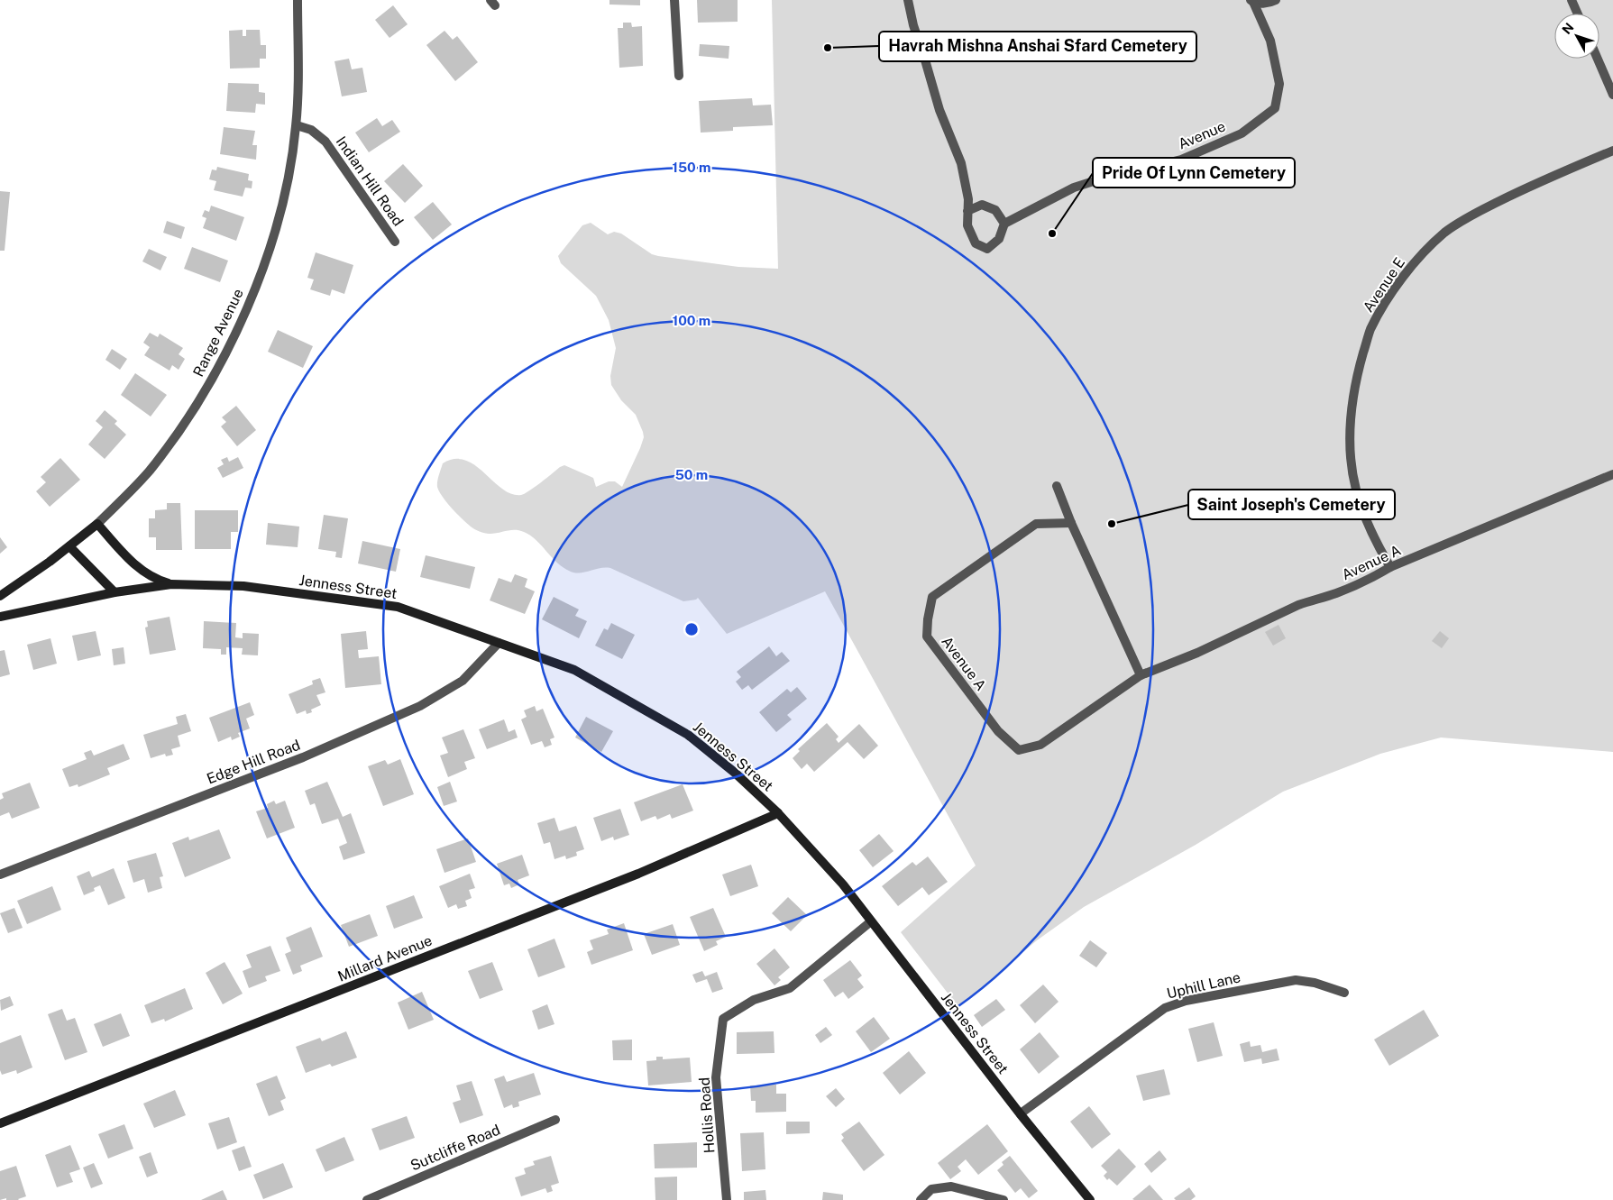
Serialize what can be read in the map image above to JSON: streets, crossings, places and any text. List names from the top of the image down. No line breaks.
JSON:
{"streets":{"street":["Avenue","Indian Hill Road","Avenue E","Range Avenue","Avenue A","Jenness Street","Edge Hill Road","Millard Avenue","Uphill Lane","Hollis Road","Sutcliffe Road"]},"crossings":[["Indian Hill Road","Range Avenue"],["Avenue E","Avenue A"],["Range Avenue","Jenness Street"],["Jenness Street","Edge Hill Road"],["Jenness Street","Millard Avenue"],["Jenness Street","Uphill Lane"],["Jenness Street","Hollis Road"]],"places":["Havrah Mishna Anshai Sfard Cemetery","Pride Of Lynn Cemetery","Saint Joseph's Cemetery"],"north":"top left","rings":["150 m","100 m","50 m"]}
